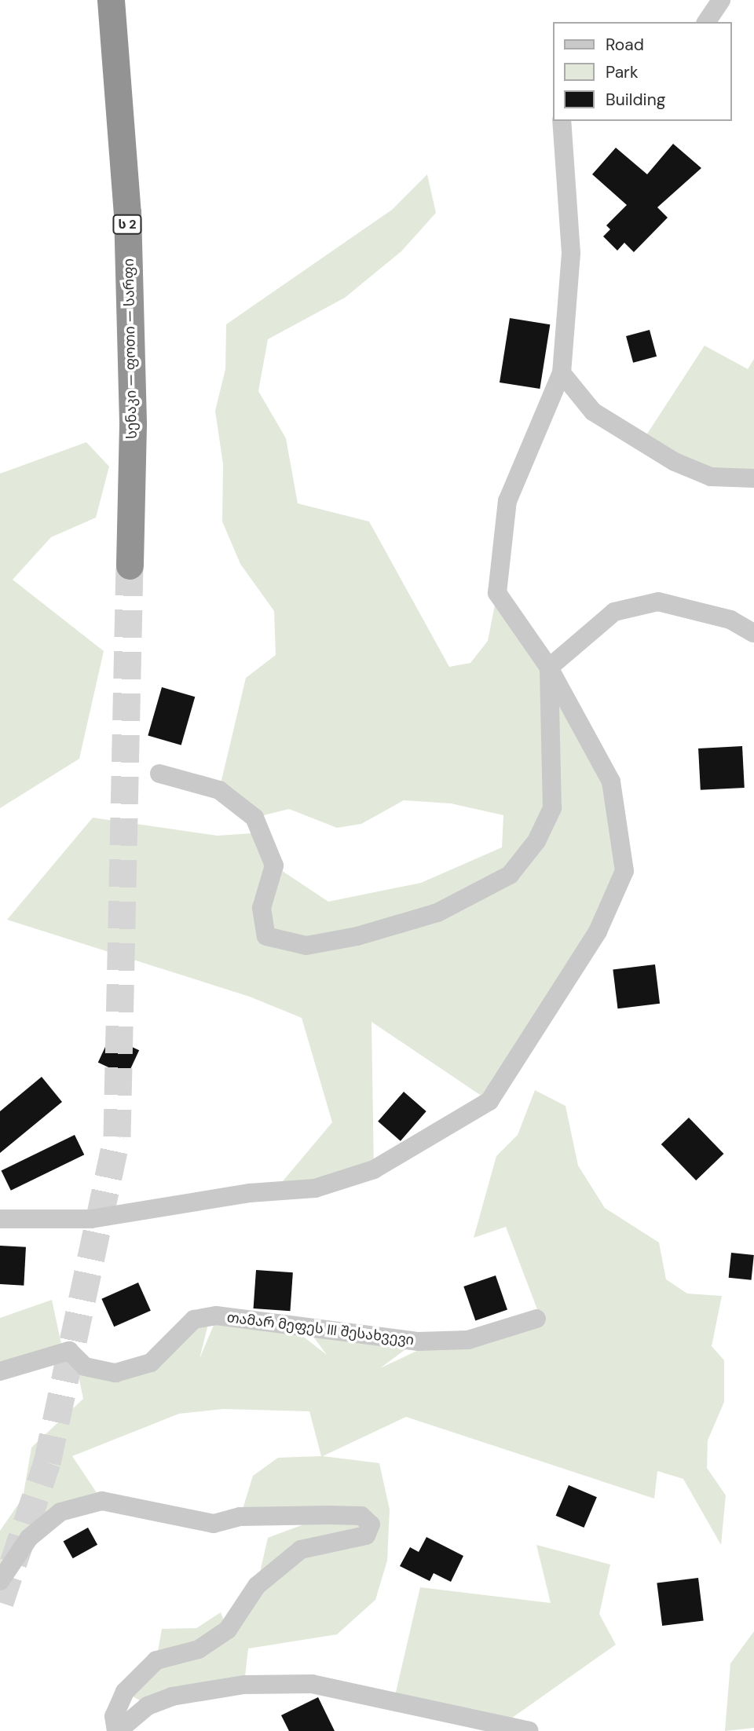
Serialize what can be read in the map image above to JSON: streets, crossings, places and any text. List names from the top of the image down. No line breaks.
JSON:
{"streets":{"highway":["ს 2","სენაკი — ფოთი — სარფი"],"street":["თამარ მეფეს III შესახვევი"]},"legend":["Road","Park","Building"]}
